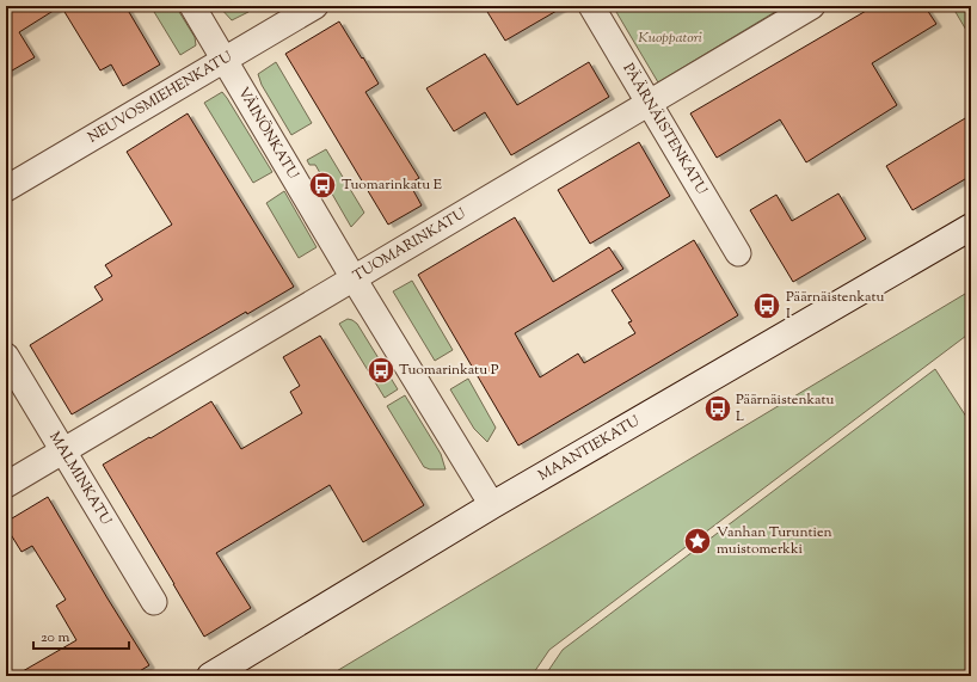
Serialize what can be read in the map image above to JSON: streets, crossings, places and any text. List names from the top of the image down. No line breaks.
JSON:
{"streets":{"main road":["MAANTIEKATU"],"street":["NEUVOSMIEHENKATU","PÄÄRNÄISTENKATU","VÄINÖNKATU","TUOMARINKATU","MALMINKATU"]},"crossings":[["NEUVOSMIEHENKATU","VÄINÖNKATU"],["PÄÄRNÄISTENKATU","TUOMARINKATU"],["VÄINÖNKATU","TUOMARINKATU"],["VÄINÖNKATU","MAANTIEKATU"],["TUOMARINKATU","MALMINKATU"]],"parks":["Kuoppatori"],"places":{"bus stop":["Tuomarinkatu E","Päärnäistenkatu I","Tuomarinkatu P","Päärnäistenkatu L"],"place":["Vanhan Turuntien muistomerkki"]},"scale_bar":"20 m"}
